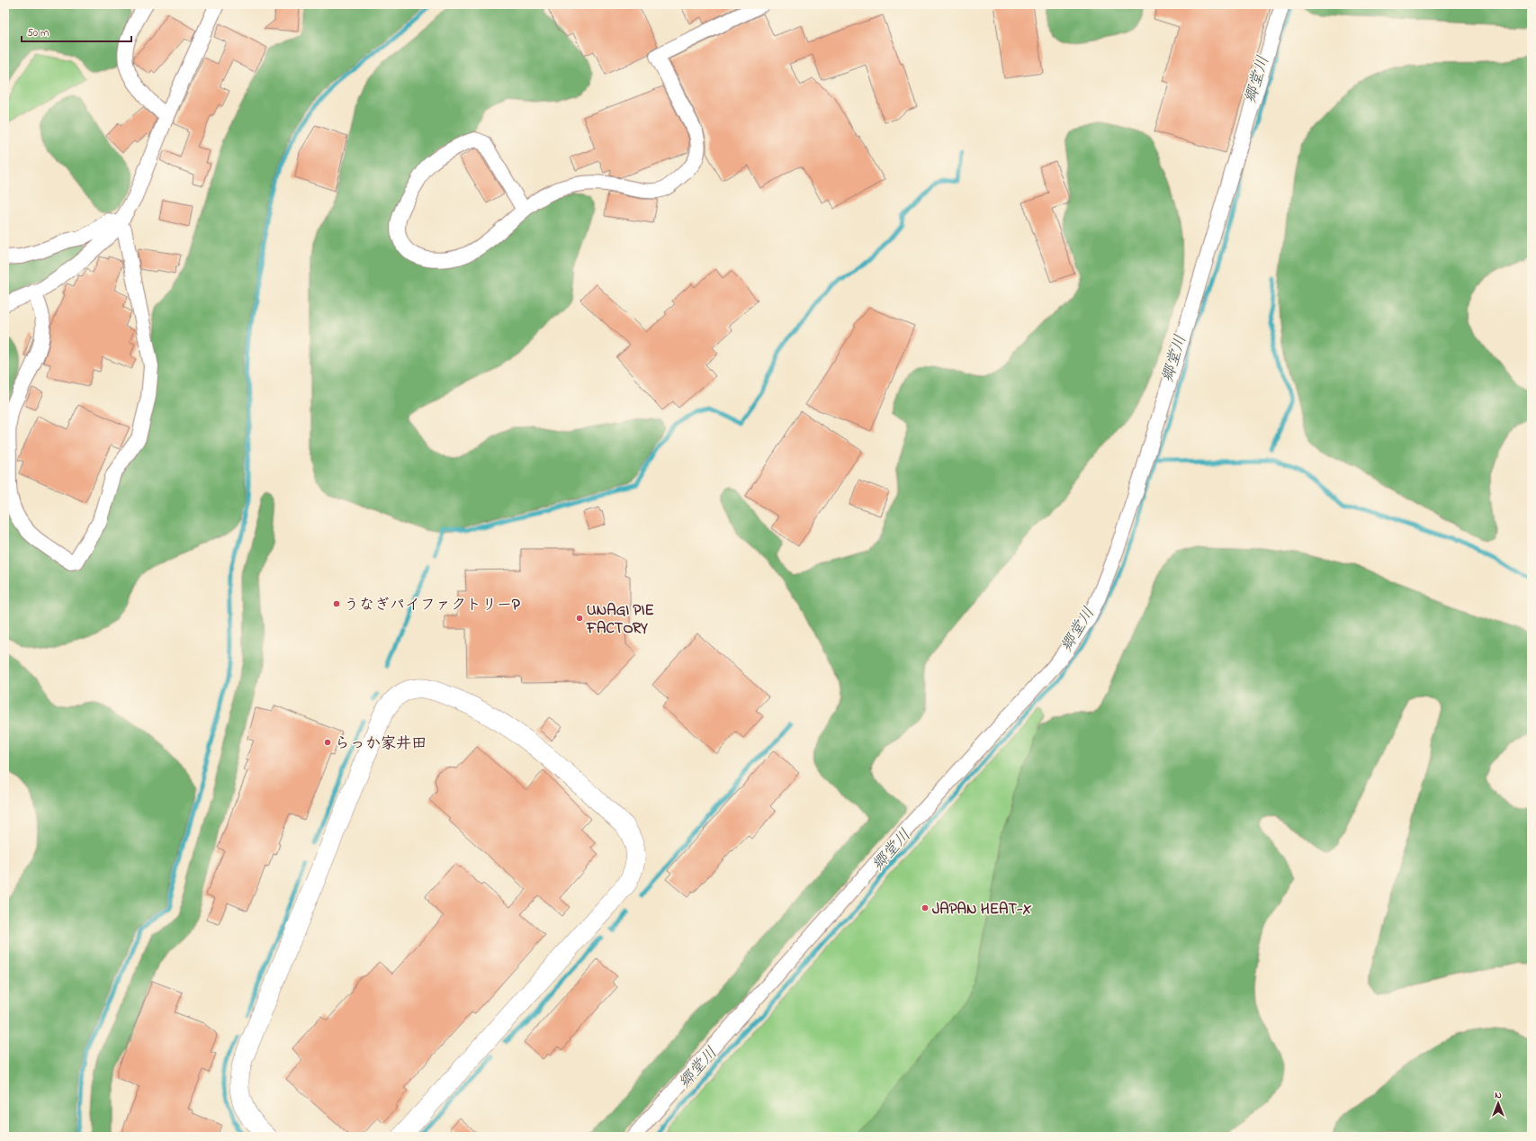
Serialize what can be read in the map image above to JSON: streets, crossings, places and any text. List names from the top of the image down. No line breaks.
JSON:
{"water":["郷堂川"],"places":["うなぎパイファクトリーP","UNAGI PIE FACTORY","らっか家井田","JAPAN HEAT-X"],"scale_bar":"50 m","north":"top"}
